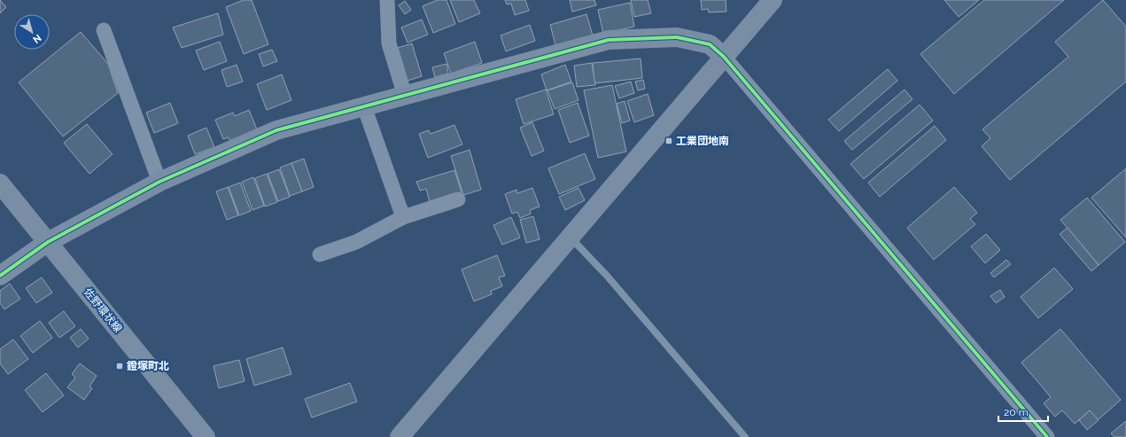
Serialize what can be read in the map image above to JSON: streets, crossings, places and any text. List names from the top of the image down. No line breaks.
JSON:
{"streets":{"street":["佐野環状線"]},"places":{"transit":["工業団地南","鐙塚町北"]},"scale_bar":"20 m","north":"bottom right"}
